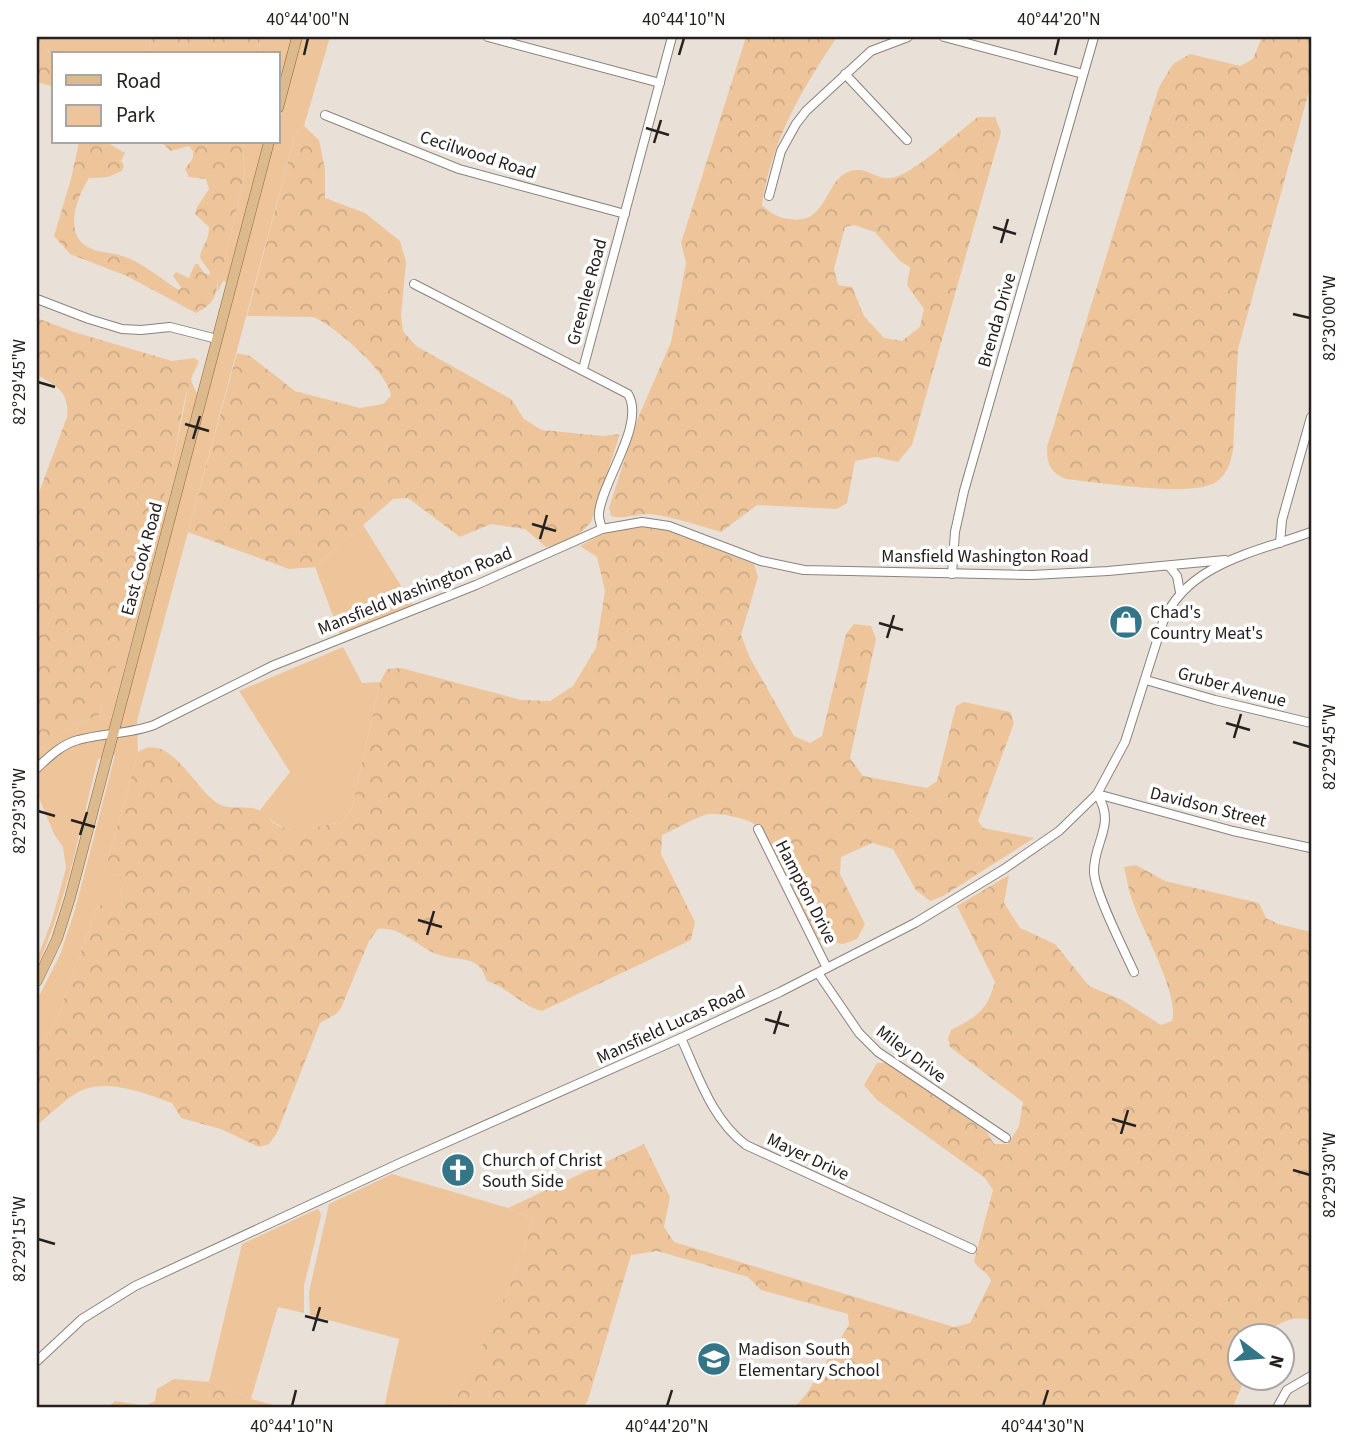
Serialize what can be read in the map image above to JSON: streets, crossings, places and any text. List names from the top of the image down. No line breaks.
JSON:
{"streets":{"main road":["East Cook Road"],"street":["Cecilwood Road","Greenlee Road","Brenda Drive","Mansfield Washington Road","Gruber Avenue","Davidson Street","Hampton Drive","Mansfield Lucas Road","Miley Drive","Mayer Drive"]},"crossings":[["Cecilwood Road","Greenlee Road"],["Greenlee Road","Mansfield Washington Road"],["Brenda Drive","Mansfield Washington Road"],["Mansfield Washington Road","East Cook Road"],["Mansfield Washington Road","Mansfield Lucas Road"],["Gruber Avenue","Mansfield Lucas Road"],["Davidson Street","Mansfield Lucas Road"],["Hampton Drive","Mansfield Lucas Road"],["Mansfield Lucas Road","Miley Drive"],["Mansfield Lucas Road","Mayer Drive"]],"places":{"shop":["Chad's Country Meat's"],"church":["Church of Christ South Side"],"school or university":["Madison South Elementary School"]},"legend":["Road","Park"],"north":"right","coordinates":["40°44'00\"N","40°44'10\"N","40°44'20\"N","82°30'00\"W","82°29'45\"W","82°29'30\"W","82°29'15\"W","40°44'30\"N"]}
